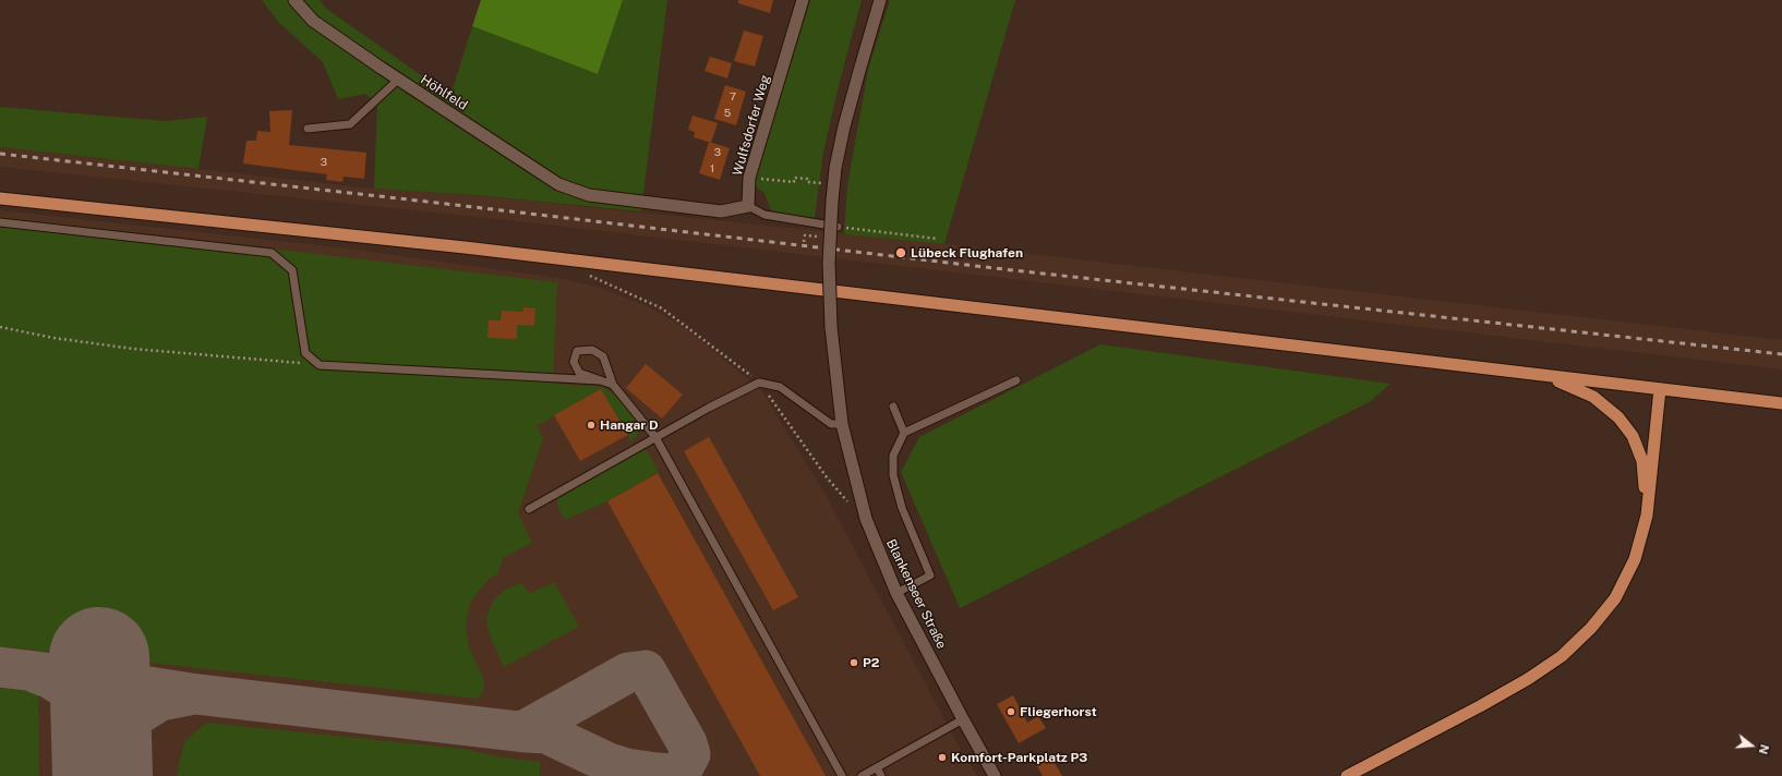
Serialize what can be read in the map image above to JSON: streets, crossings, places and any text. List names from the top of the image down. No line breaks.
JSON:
{"streets":{"street":["Höhlfeld","Wulfsdorfer Weg","Blankenseer Straße"]},"crossings":[["Höhlfeld","Wulfsdorfer Weg"]],"places":["Lübeck Flughafen","Hangar D","P2","Fliegerhorst","Komfort-Parkplatz P3"],"house_numbers":["7","5","3","3","1"],"north":"right"}
